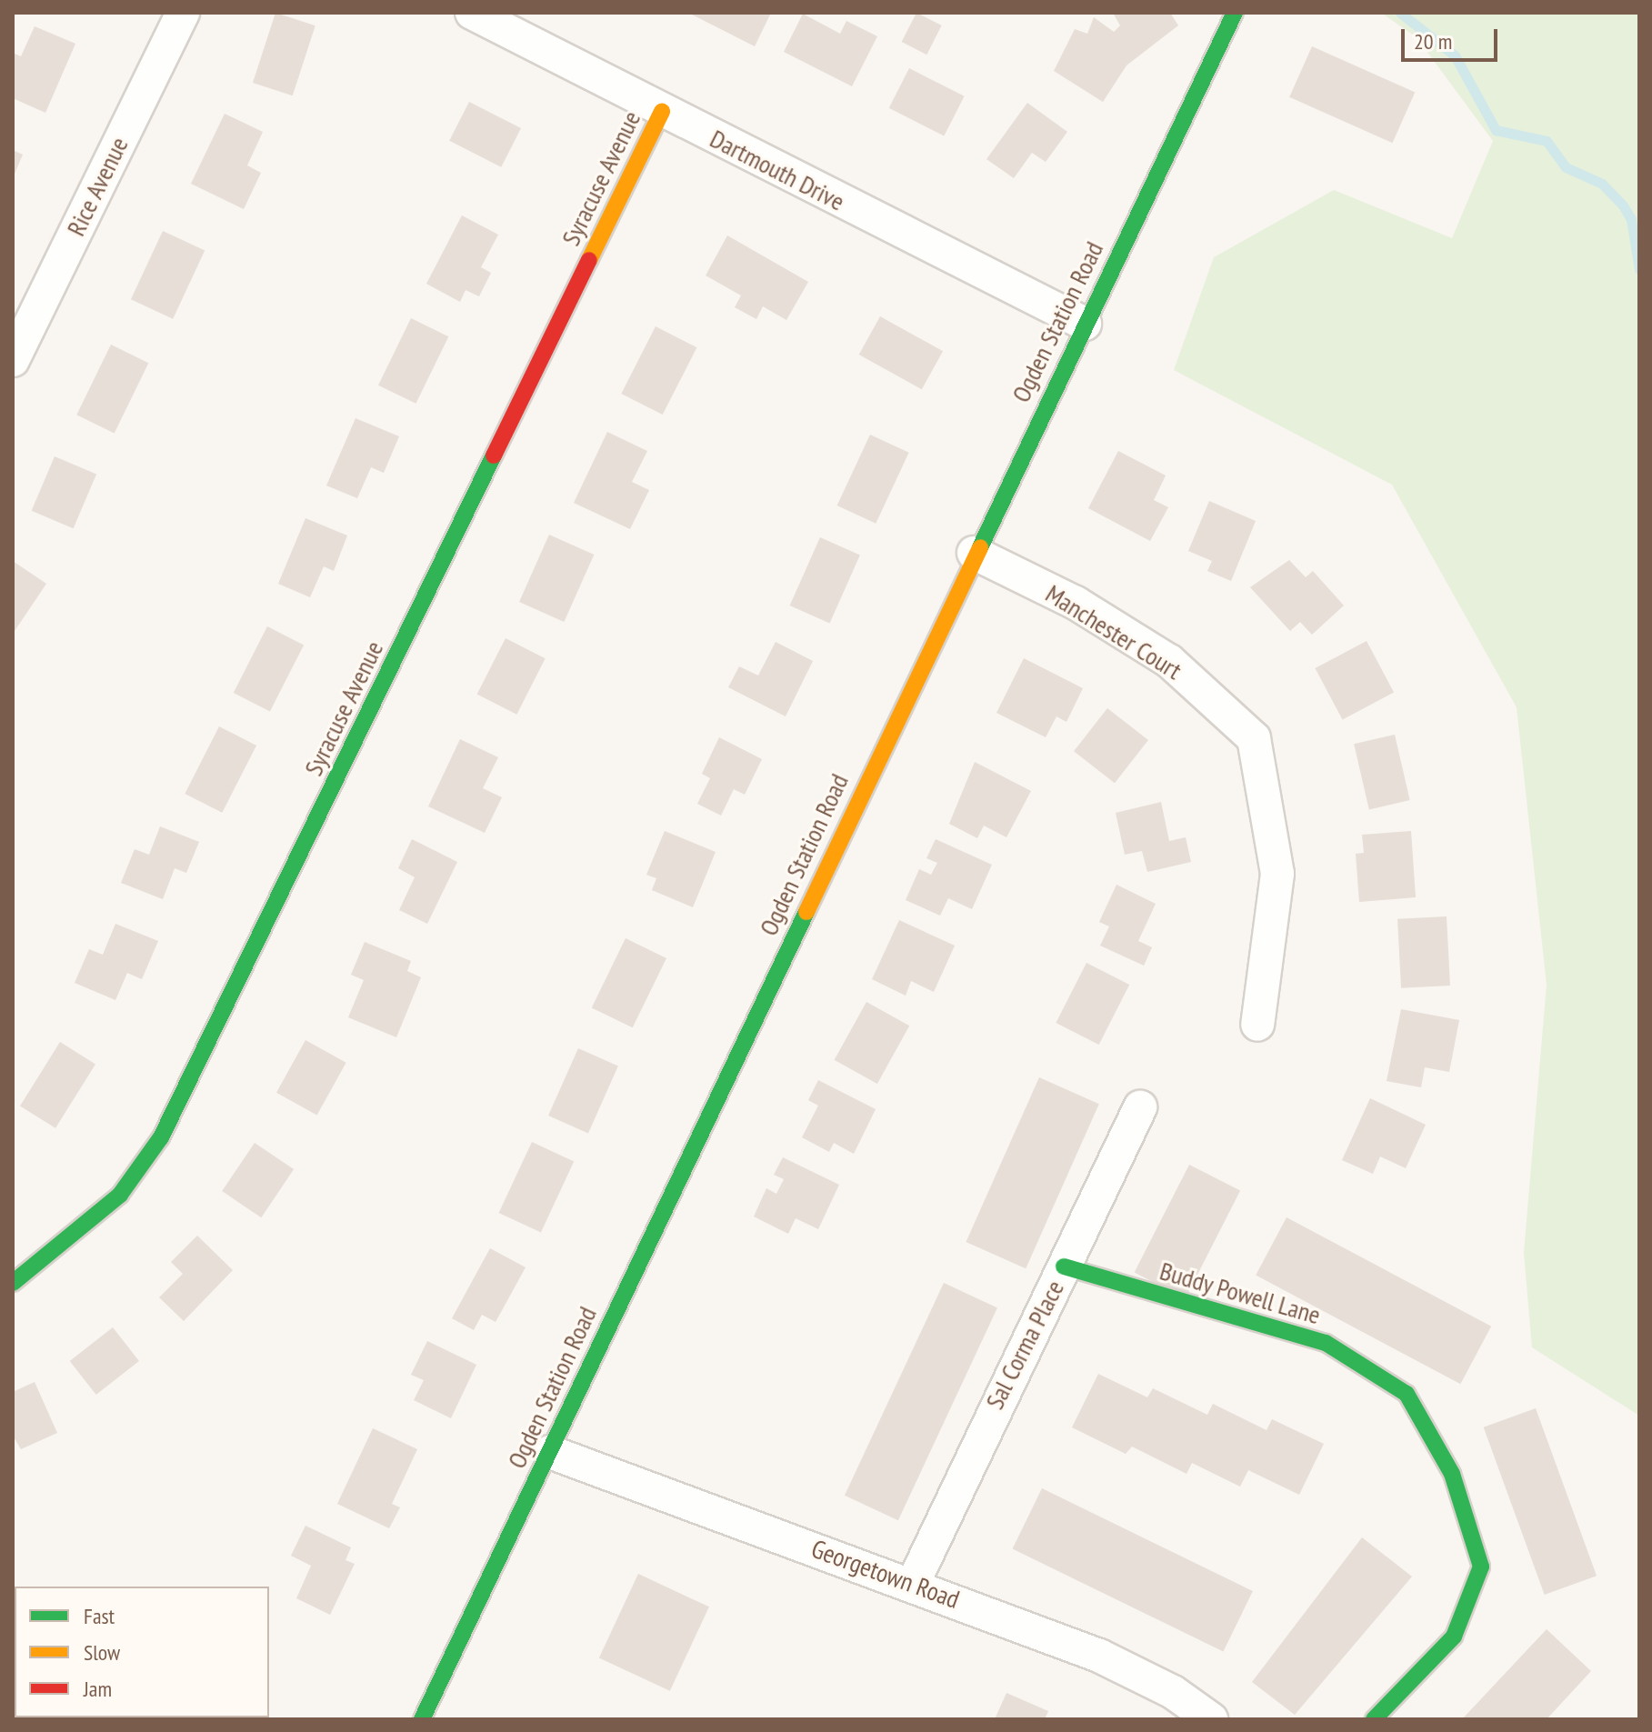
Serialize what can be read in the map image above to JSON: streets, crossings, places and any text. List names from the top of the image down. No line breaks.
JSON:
{"streets":{"street":["Dartmouth Drive","Syracuse Avenue","Rice Avenue","Ogden Station Road","Manchester Court","Buddy Powell Lane","Sal Corma Place","Georgetown Road"]},"crossings":[["Dartmouth Drive","Syracuse Avenue"],["Dartmouth Drive","Ogden Station Road"],["Ogden Station Road","Manchester Court"],["Ogden Station Road","Georgetown Road"],["Buddy Powell Lane","Sal Corma Place"],["Sal Corma Place","Georgetown Road"]],"legend":["Fast","Slow","Jam"],"scale_bar":"20 m"}
